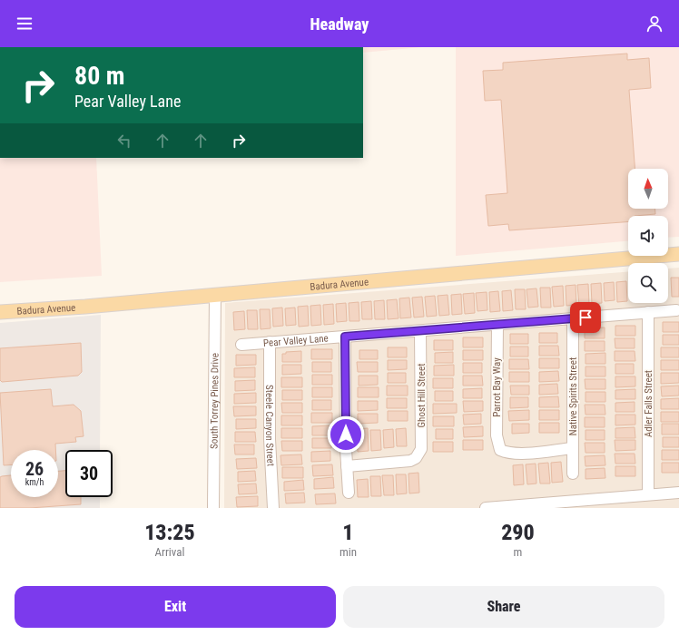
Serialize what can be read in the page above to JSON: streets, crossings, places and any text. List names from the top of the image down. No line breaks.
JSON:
{"streets":{"main road":["Badura Avenue"],"street":["Pear Valley Lane","Parrot Bay Way","Ghost Hill Street","Native Spirits Street","South Torrey Pines Drive","Adler Falls Street","Steele Canyon Street"]},"crossings":[["Badura Avenue","South Torrey Pines Drive"],["Pear Valley Lane","Parrot Bay Way"],["Pear Valley Lane","Ghost Hill Street"],["Pear Valley Lane","Native Spirits Street"],["Pear Valley Lane","Adler Falls Street"],["Pear Valley Lane","Steele Canyon Street"],["Parrot Bay Way","Native Spirits Street"]],"north":"top","page":{"header":"Headway","turn":["80 m","Pear Valley Lane"],"speed":"26 km/h","limit":"30","eta":["13:25","Arrival","1","min","290","m"],"buttons":["Exit","Share"]}}
